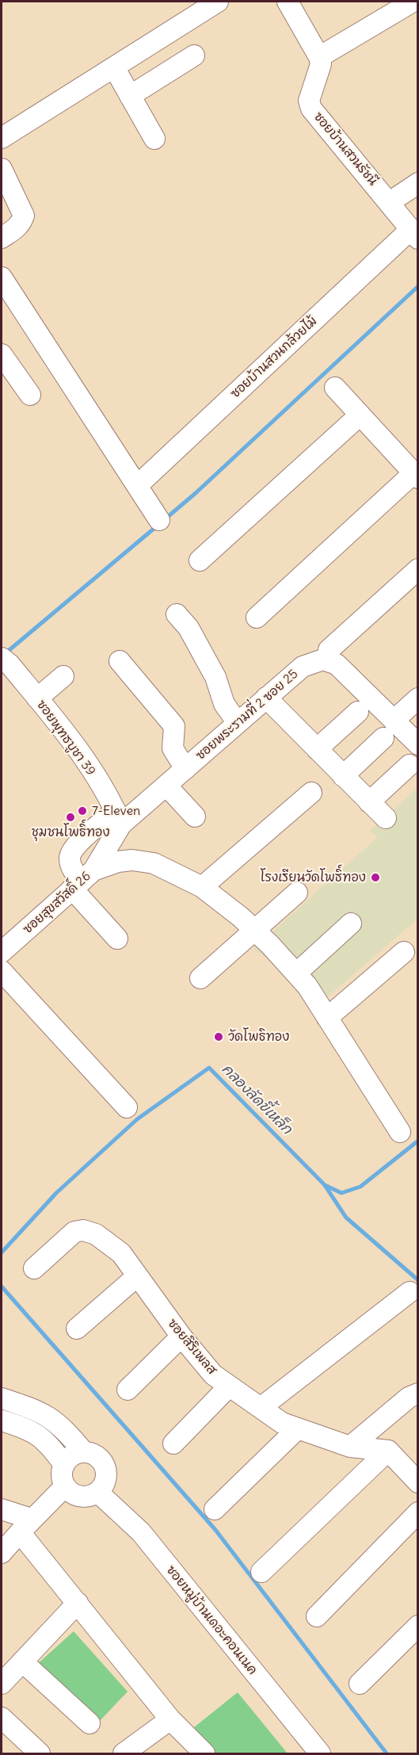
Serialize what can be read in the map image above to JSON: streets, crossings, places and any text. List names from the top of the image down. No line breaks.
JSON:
{"streets":{"street":["ซอยบ้านสวนรัชนี","ซอยบ้านสวนกล้วยไม้","ซอยพระรามที่ 2 ซอย 25","ซอยพุทธบูชา 39","ซอยสุขสวัสดิ์ 26","ซอยสิริเพลส","ซอยหมู่บ้านเดอะคอนเนค"]},"crossings":[["ซอยบ้านสวนรัชนี","ซอยบ้านสวนกล้วยไม้"],["ซอยพระรามที่ 2 ซอย 25","ซอยพุทธบูชา 39"],["ซอยพระรามที่ 2 ซอย 25","ซอยสุขสวัสดิ์ 26"],["ซอยพุทธบูชา 39","ซอยสุขสวัสดิ์ 26"]],"water":["คลองลัดขี้เหล็ก"],"places":["7-Eleven","ชุมชนโพธิ์ทอง","โรงเรียนวัดโพธิ์ทอง","วัดโพธิทอง"]}
